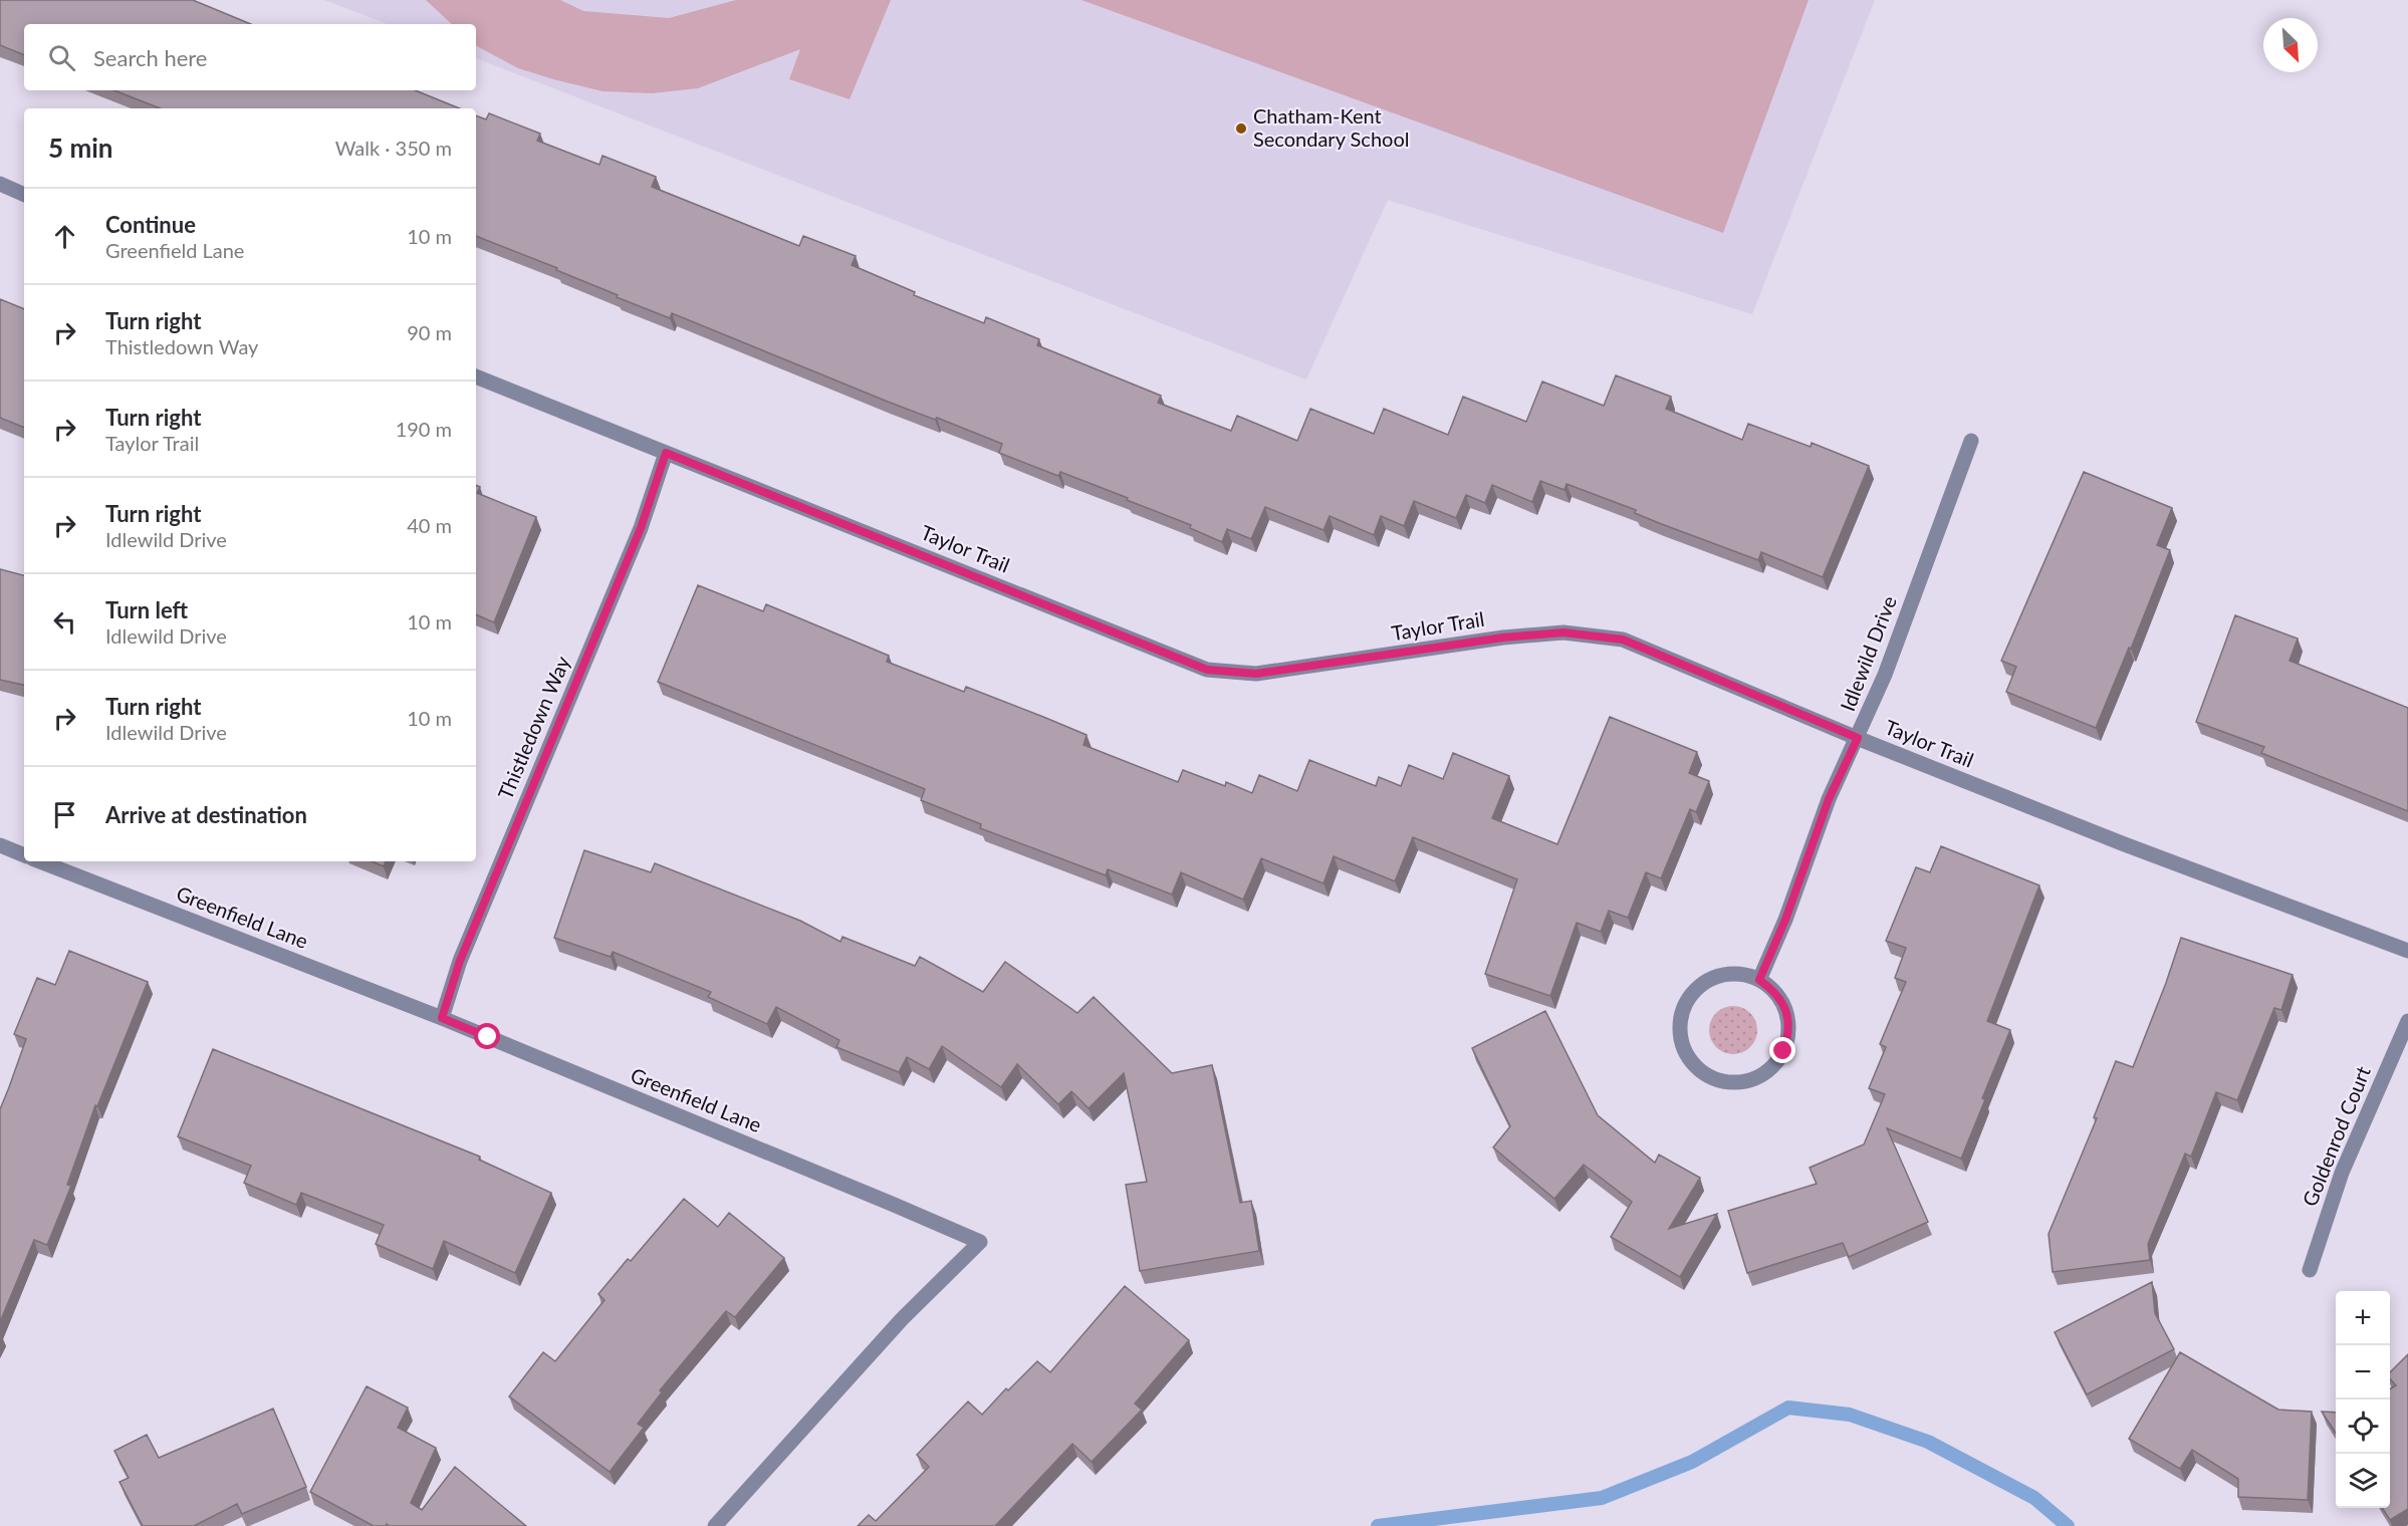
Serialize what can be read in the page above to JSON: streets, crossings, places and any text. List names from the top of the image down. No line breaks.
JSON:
{"streets":{"street":["Taylor Trail","Idlewild Drive","Thistledown Way","Greenfield Lane","Goldenrod Court"]},"crossings":[["Taylor Trail","Idlewild Drive"],["Taylor Trail","Thistledown Way"],["Thistledown Way","Greenfield Lane"]],"places":["Chatham-Kent Secondary School"],"north":"bottom right","page":{"search":"Search here","heading":["5 min","Walk · 350 m"],"list":[["Continue","Greenfield Lane","10 m"],["Turn right","Thistledown Way","90 m"],["Turn right","Taylor Trail","190 m"],["Turn right","Idlewild Drive","40 m"],["Turn left","Idlewild Drive","10 m"],["Turn right","Idlewild Drive","10 m"],"Arrive at destination"],"map_buttons":["+","−"]}}
